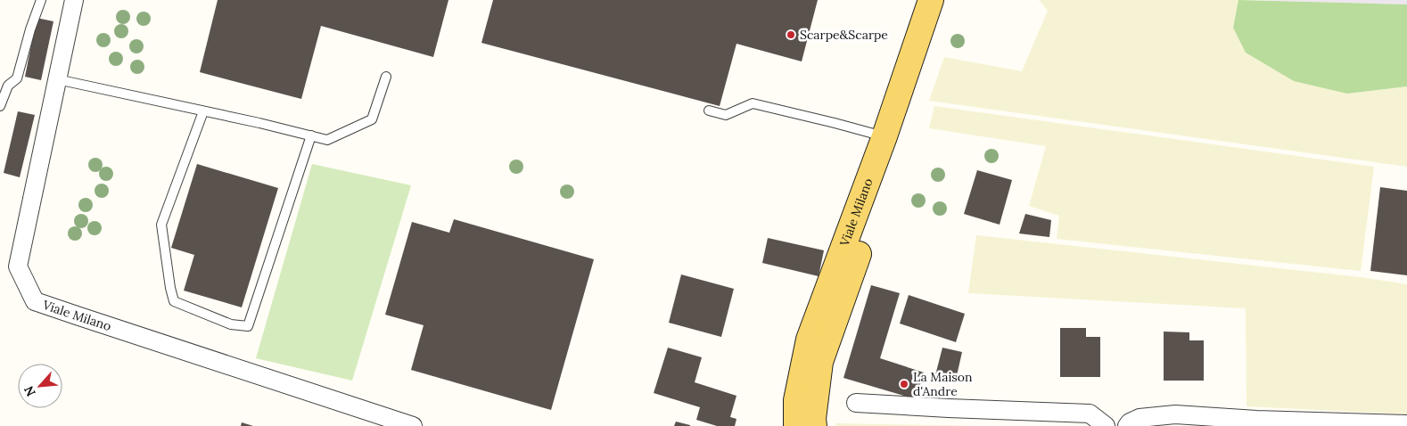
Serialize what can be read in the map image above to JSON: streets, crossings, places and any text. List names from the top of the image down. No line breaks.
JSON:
{"streets":{"main road":["Viale Milano"]},"places":["Scarpe&Scarpe","La Maison d'Andre"],"north":"bottom left"}
